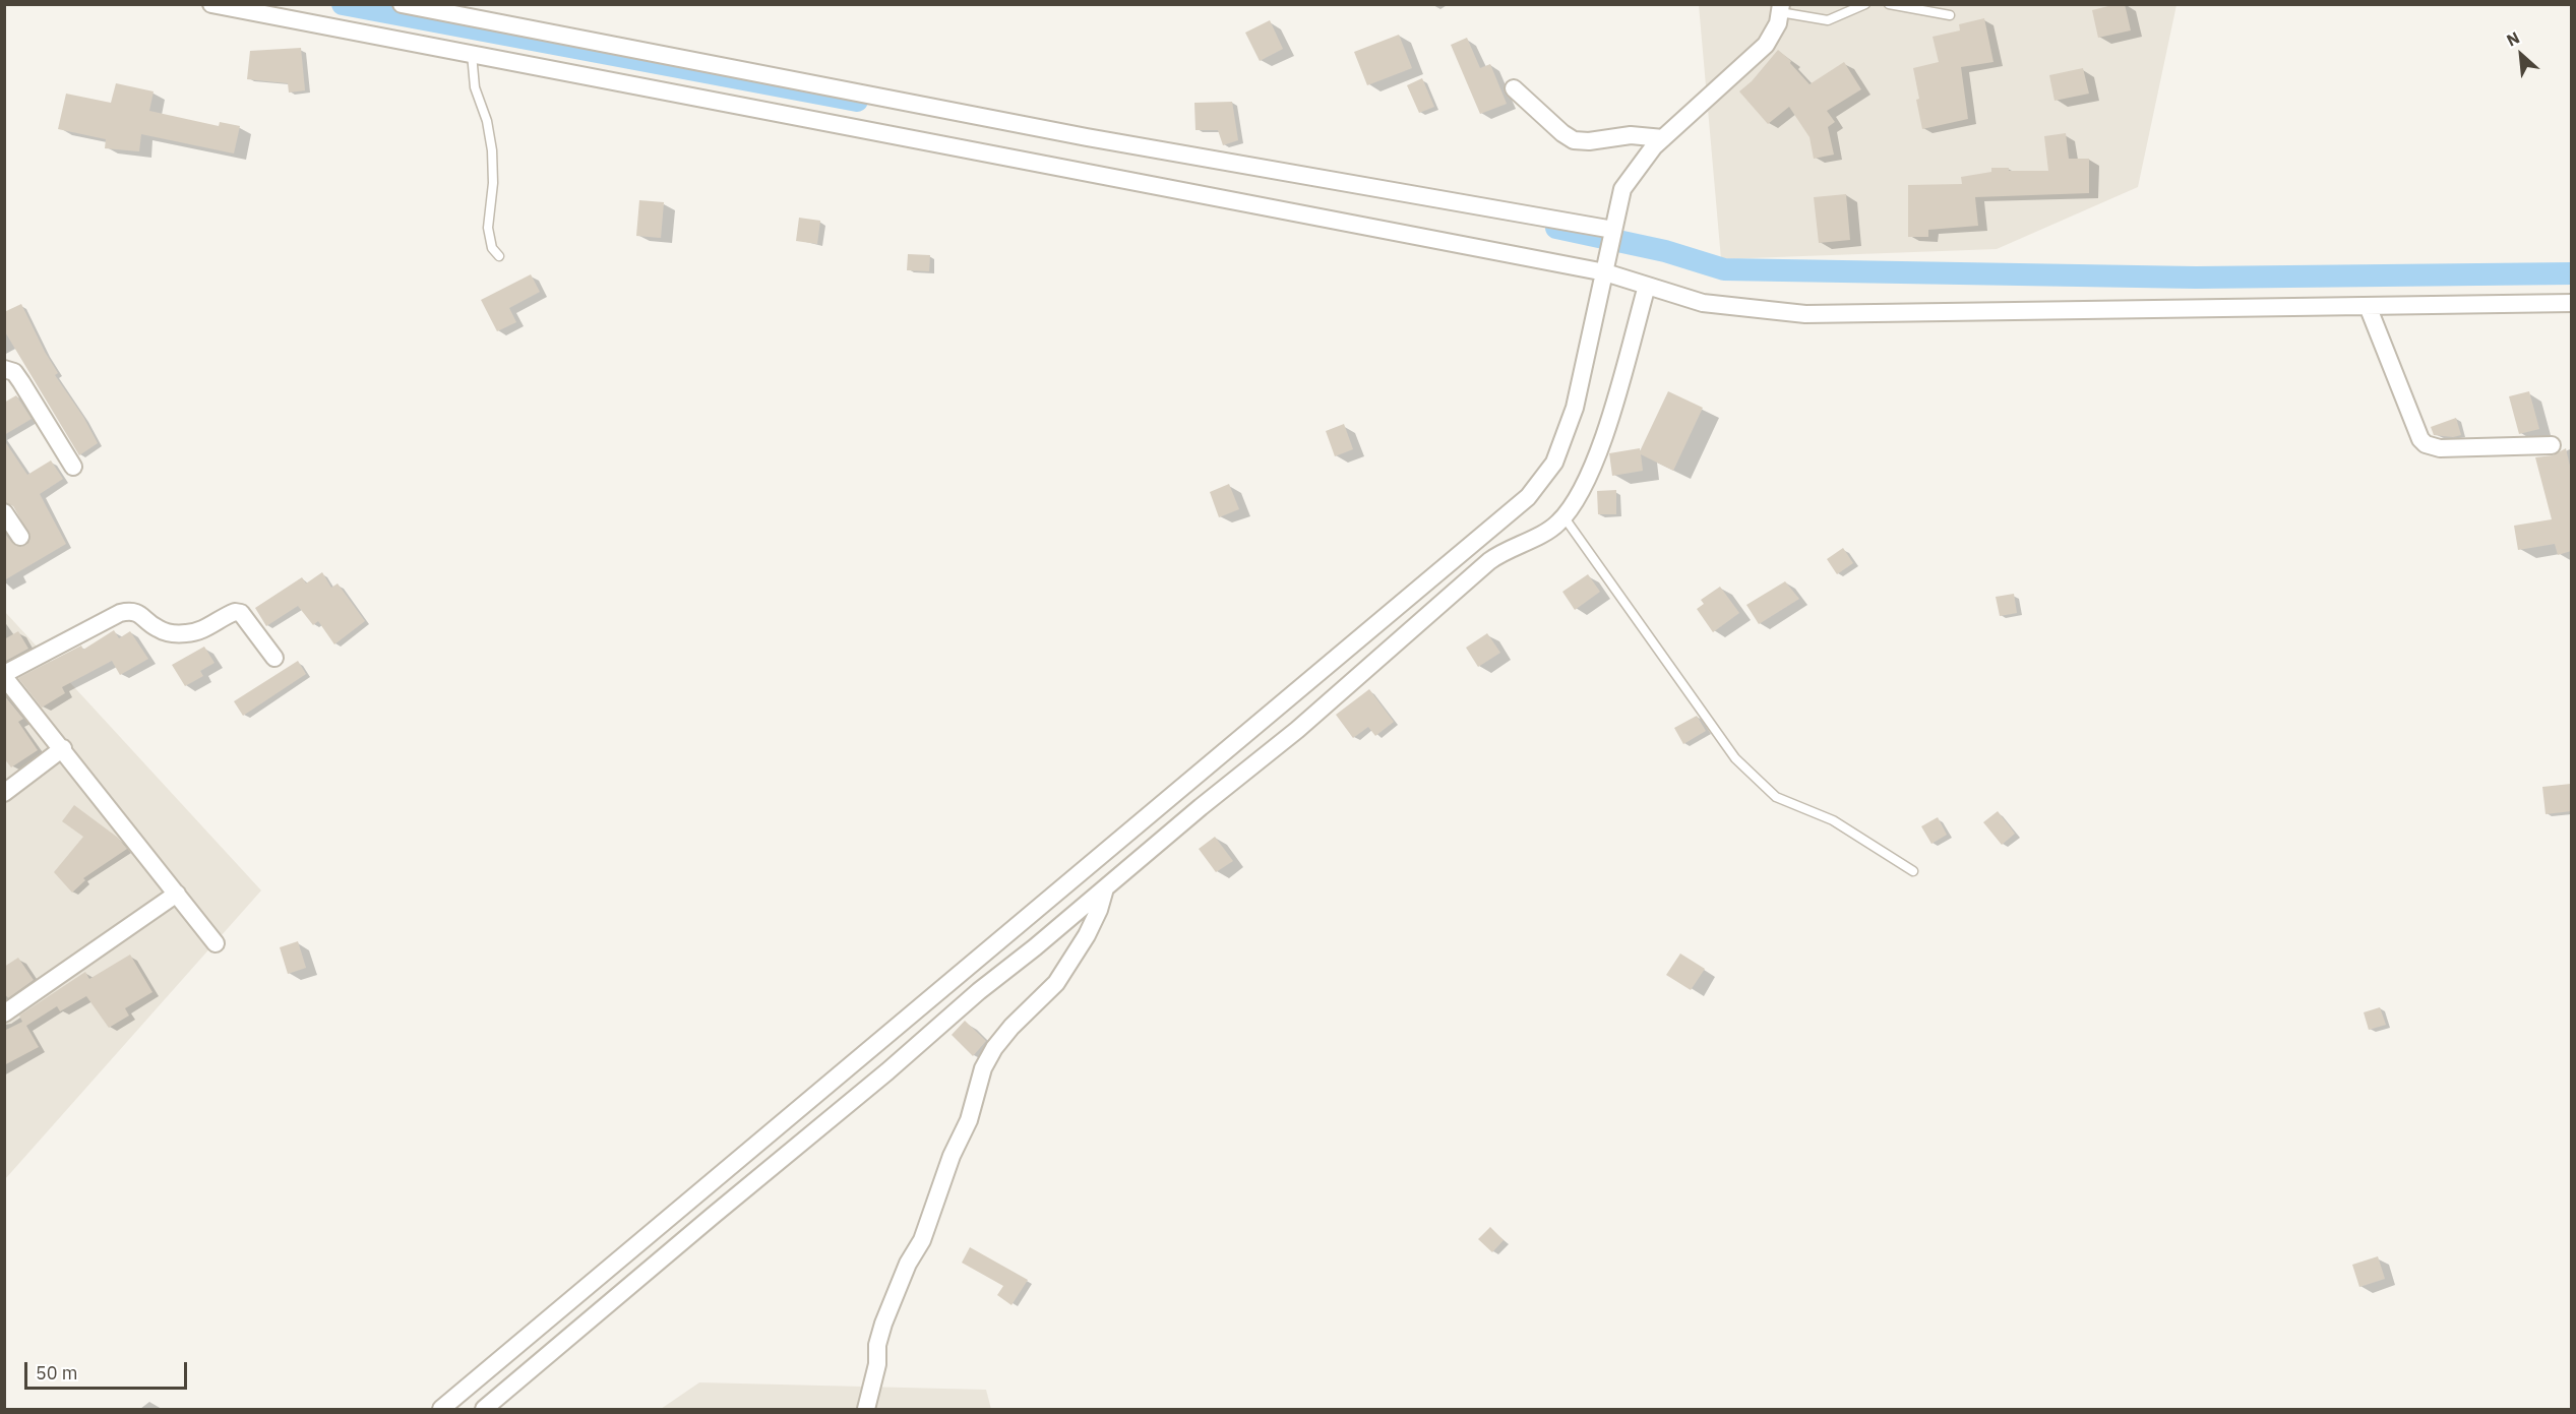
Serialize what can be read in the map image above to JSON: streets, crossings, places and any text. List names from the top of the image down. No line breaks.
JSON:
{"scale_bar":"50 m","north":"top left"}
